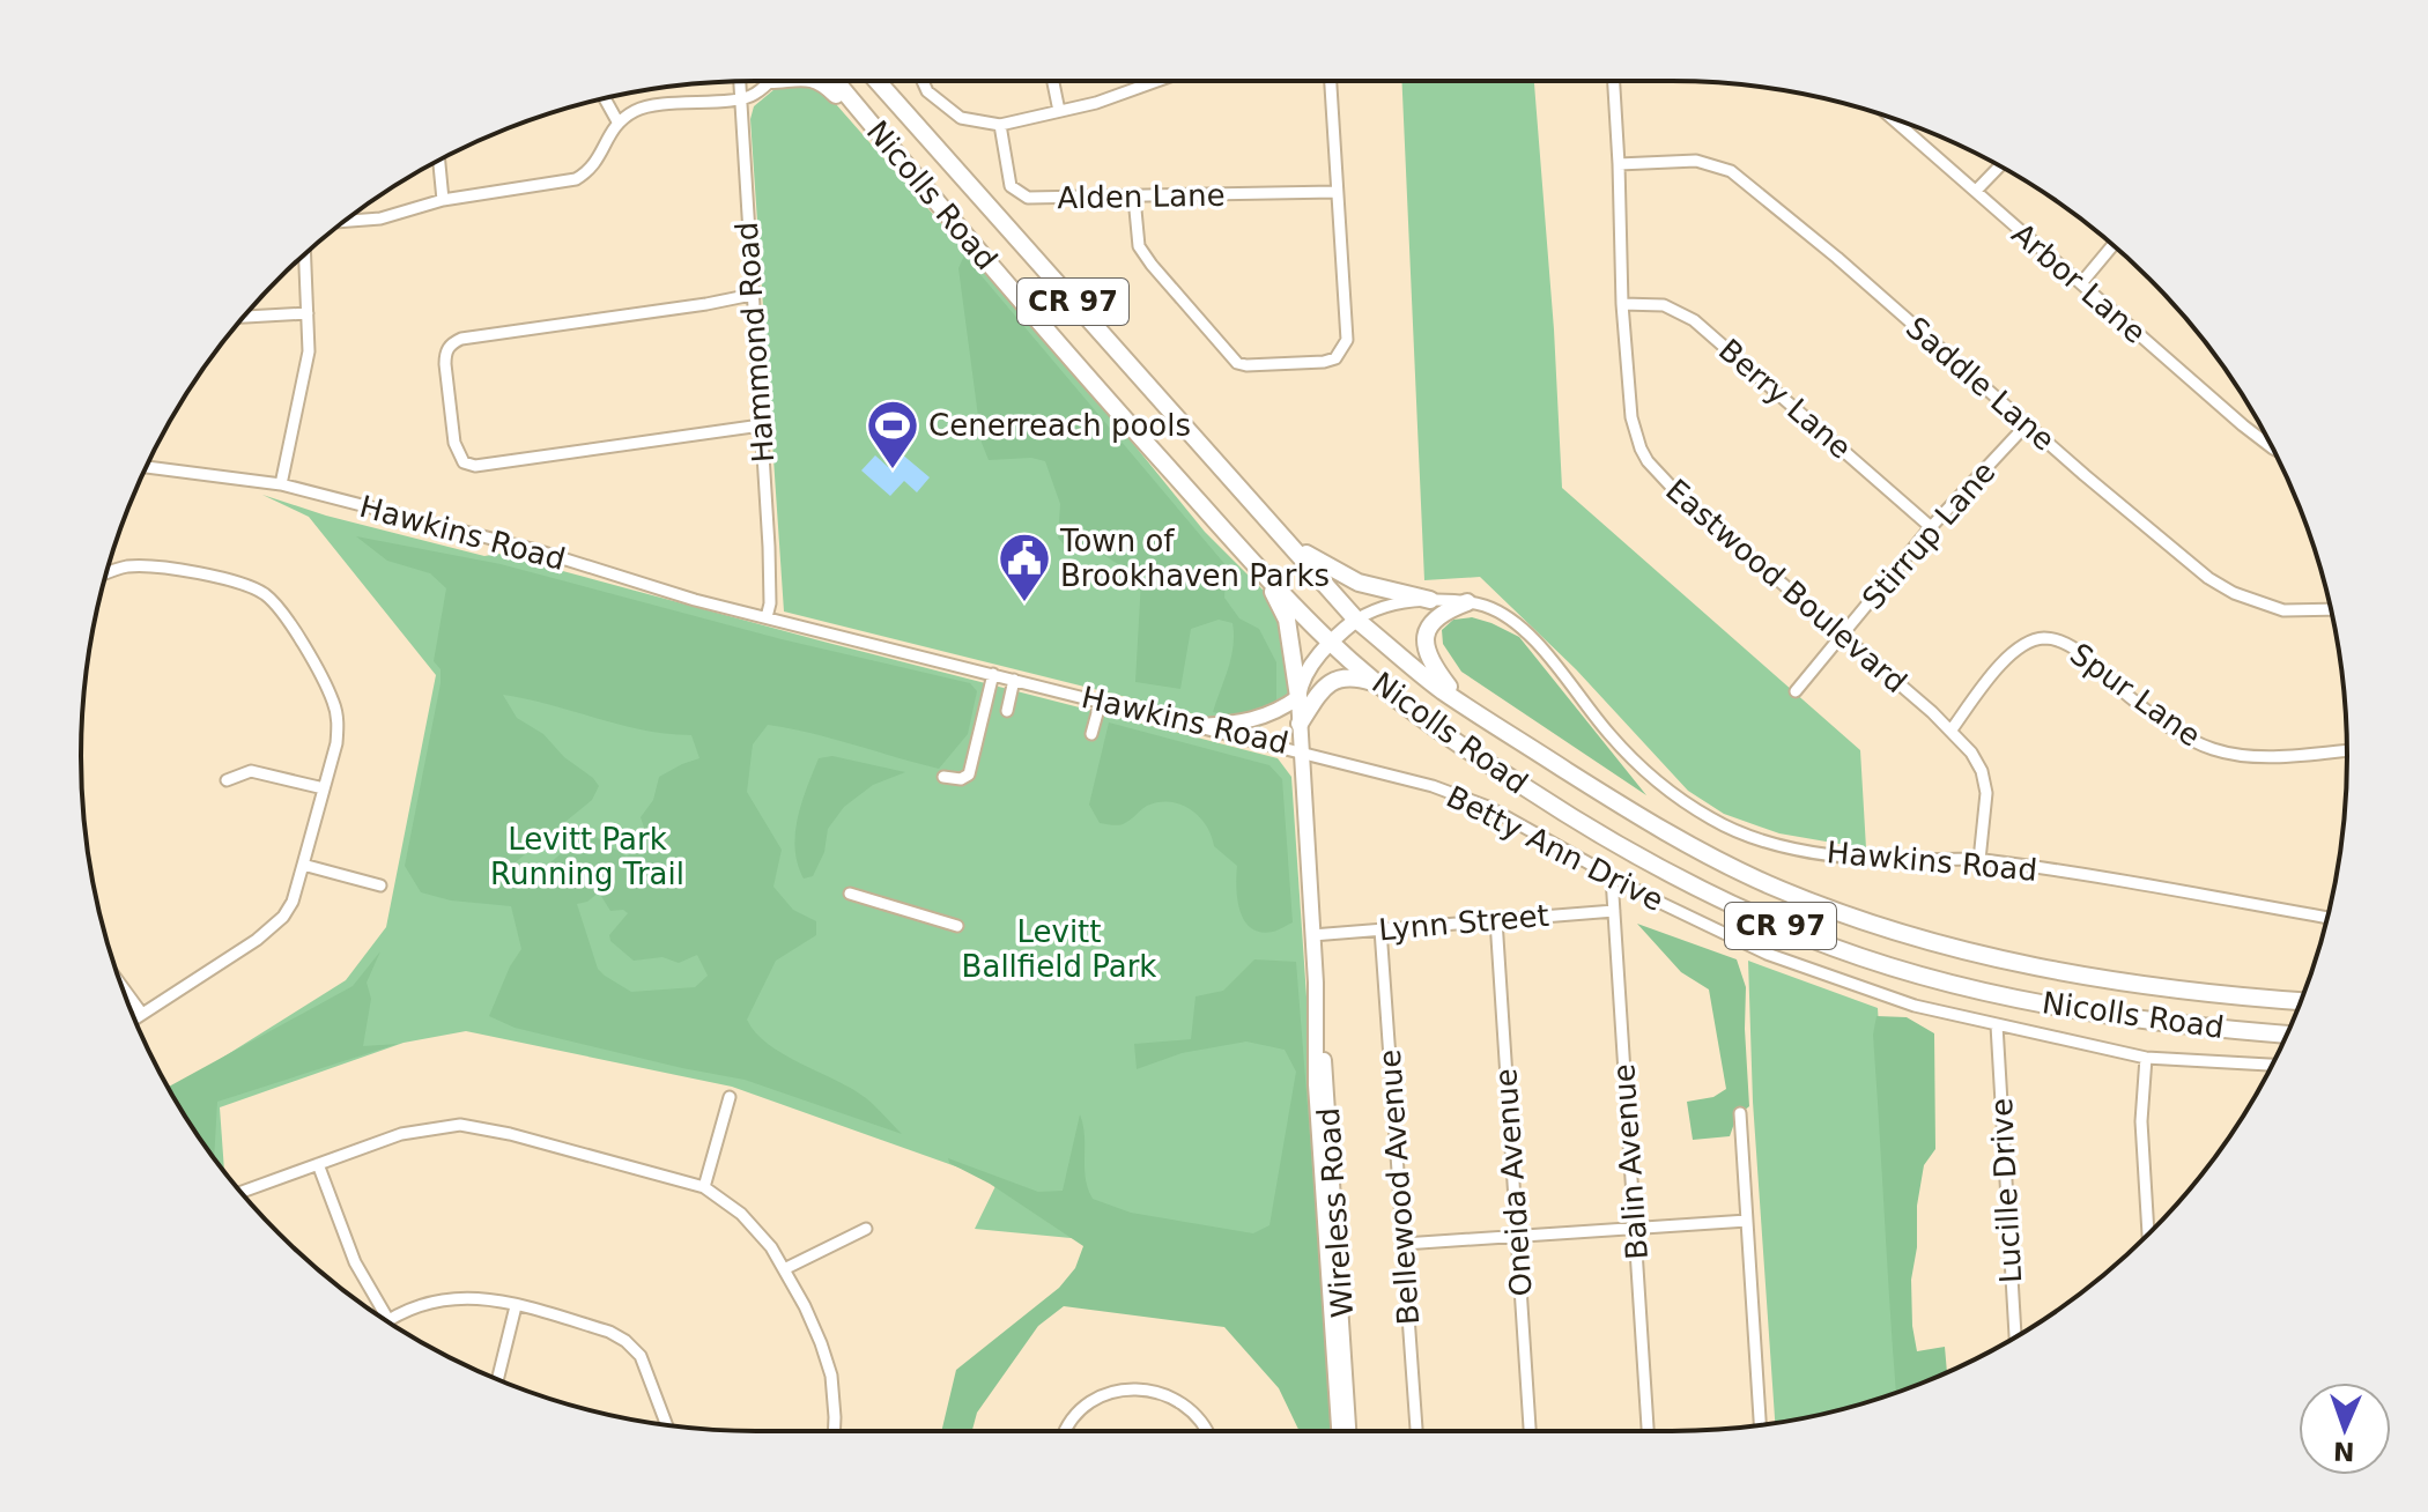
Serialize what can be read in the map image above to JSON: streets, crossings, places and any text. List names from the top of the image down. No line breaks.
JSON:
{"streets":{"highway":["Nicolls Road","CR 97"],"main road":["Hawkins Road","Wireless Road"],"street":["Alden Lane","Arbor Lane","Hammond Road","Saddle Lane","Berry Lane","Stirrup Lane","Eastwood Boulevard","Spur Lane","Betty Ann Drive","Lynn Street","Balin Avenue","Oneida Avenue","Bellewood Avenue","Lucille Drive"]},"crossings":[["Nicolls Road","Hawkins Road"],["Hammond Road","Hawkins Road"],["Saddle Lane","Stirrup Lane"],["Saddle Lane","Eastwood Boulevard"],["Berry Lane","Stirrup Lane"],["Berry Lane","Eastwood Boulevard"],["Hawkins Road","Eastwood Boulevard"],["Hawkins Road","Betty Ann Drive"],["Hawkins Road","Wireless Road"],["Stirrup Lane","Eastwood Boulevard"],["Eastwood Boulevard","Spur Lane"],["Betty Ann Drive","Balin Avenue"],["Betty Ann Drive","Lucille Drive"],["Betty Ann Drive","Wireless Road"],["Lynn Street","Balin Avenue"],["Lynn Street","Oneida Avenue"],["Lynn Street","Bellewood Avenue"],["Lynn Street","Wireless Road"]],"parks":["Levitt Park Running Trail","Levitt Ballfield Park"],"places":{"sports":["Cenerreach pools"],"public building":["Town of Brookhaven Parks"]},"north":"bottom"}
